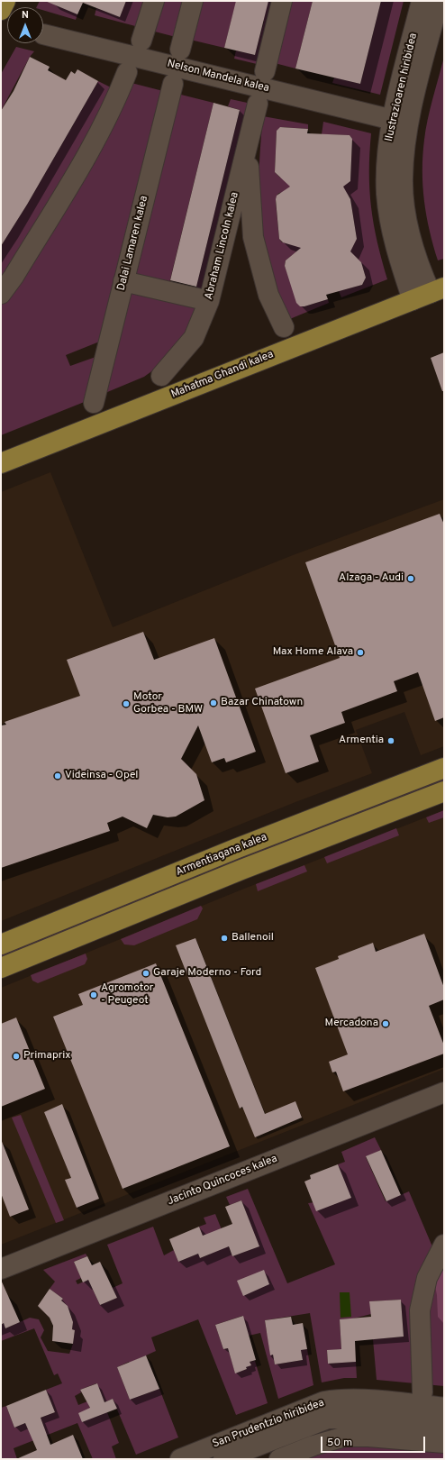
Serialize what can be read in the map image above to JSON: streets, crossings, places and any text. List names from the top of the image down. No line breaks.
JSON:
{"streets":{"main road":["Mahatma Ghandi kalea","Armentiagana kalea"],"street":["Nelson Mandela kalea","Ilustrazioaren hiribidea","Dalai Lamaren kalea","Abraham Lincoln kalea","Jacinto Quincoces kalea","San Prudentzio hiribidea"]},"crossings":[["Nelson Mandela kalea","Ilustrazioaren hiribidea"],["Ilustrazioaren hiribidea","Mahatma Ghandi kalea"]],"places":["Alzaga - Audi","Max Home Alava","Bazar Chinatown","Motor Gorbea - BMW","Armentia","Videinsa - Opel","Ballenoil","Garaje Moderno - Ford","Agromotor - Peugeot","Mercadona","Primaprix"],"scale_bar":"50 m","north":"top"}
